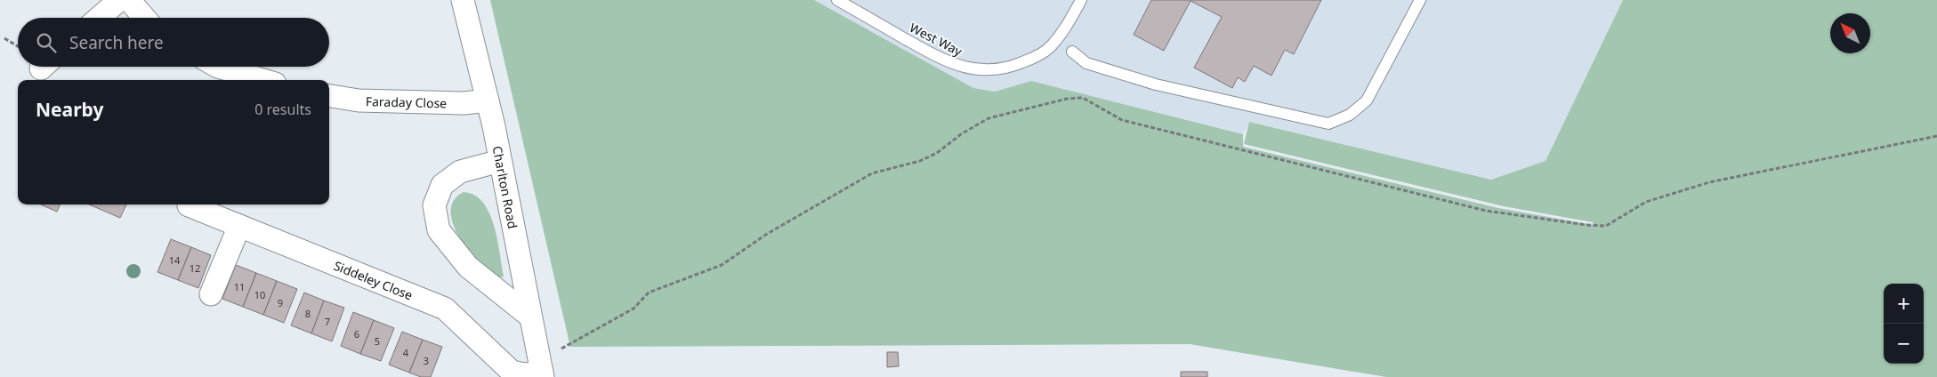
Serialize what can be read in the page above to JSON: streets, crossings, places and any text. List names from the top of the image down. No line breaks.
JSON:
{"streets":{"street":["Faraday Close","Charlton Road","Siddeley Close"],"lane":["West Way"]},"crossings":[["Faraday Close","Charlton Road"],["Charlton Road","Siddeley Close"]],"house_numbers":["14","12","11","10","9","8","7","6","5","4","3"],"north":"top left","page":{"search":"Search here","heading":["Nearby","0 results"],"map_buttons":["+","−"]}}
